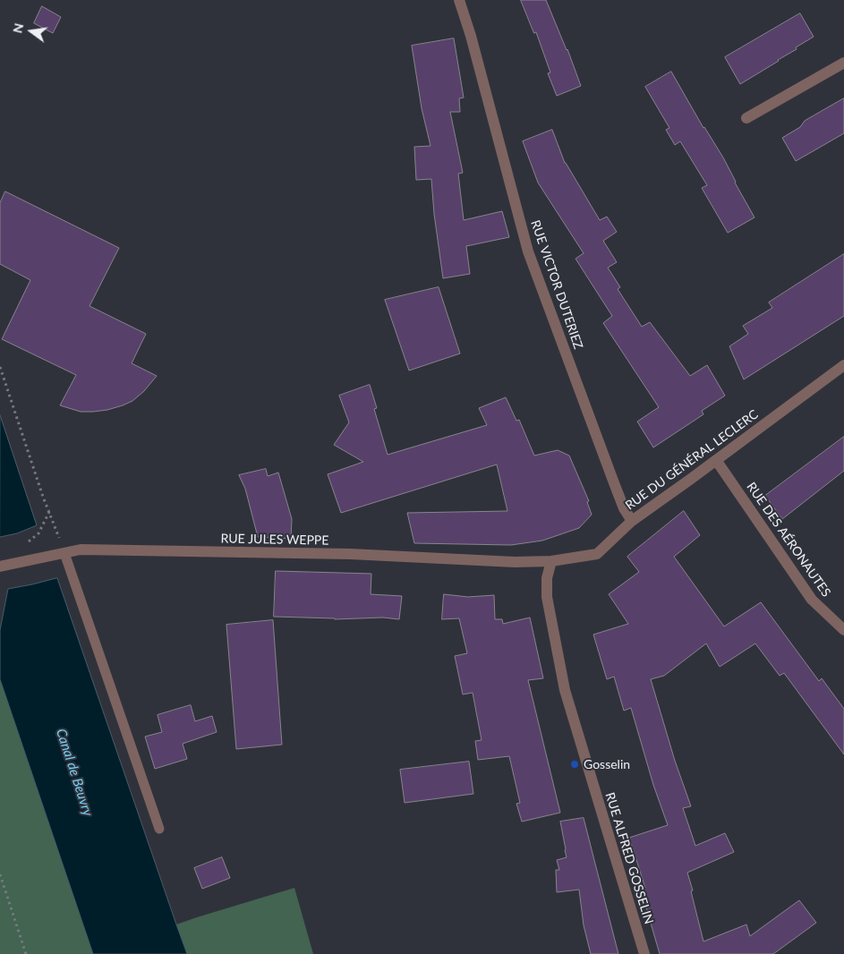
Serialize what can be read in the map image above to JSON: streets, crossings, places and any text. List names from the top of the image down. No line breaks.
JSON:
{"streets":{"street":["RUE VICTOR DUTERIEZ","RUE DU GÉNÉRAL LECLERC","RUE JULES WEPPE","RUE DES AÉRONAUTES","RUE ALFRED GOSSELIN"]},"crossings":[["RUE VICTOR DUTERIEZ","RUE DU GÉNÉRAL LECLERC"],["RUE DU GÉNÉRAL LECLERC","RUE JULES WEPPE"],["RUE DU GÉNÉRAL LECLERC","RUE DES AÉRONAUTES"],["RUE DU GÉNÉRAL LECLERC","RUE ALFRED GOSSELIN"],["RUE JULES WEPPE","RUE ALFRED GOSSELIN"]],"water":["Canal de Beuvry"],"places":["Gosselin"],"north":"left"}
